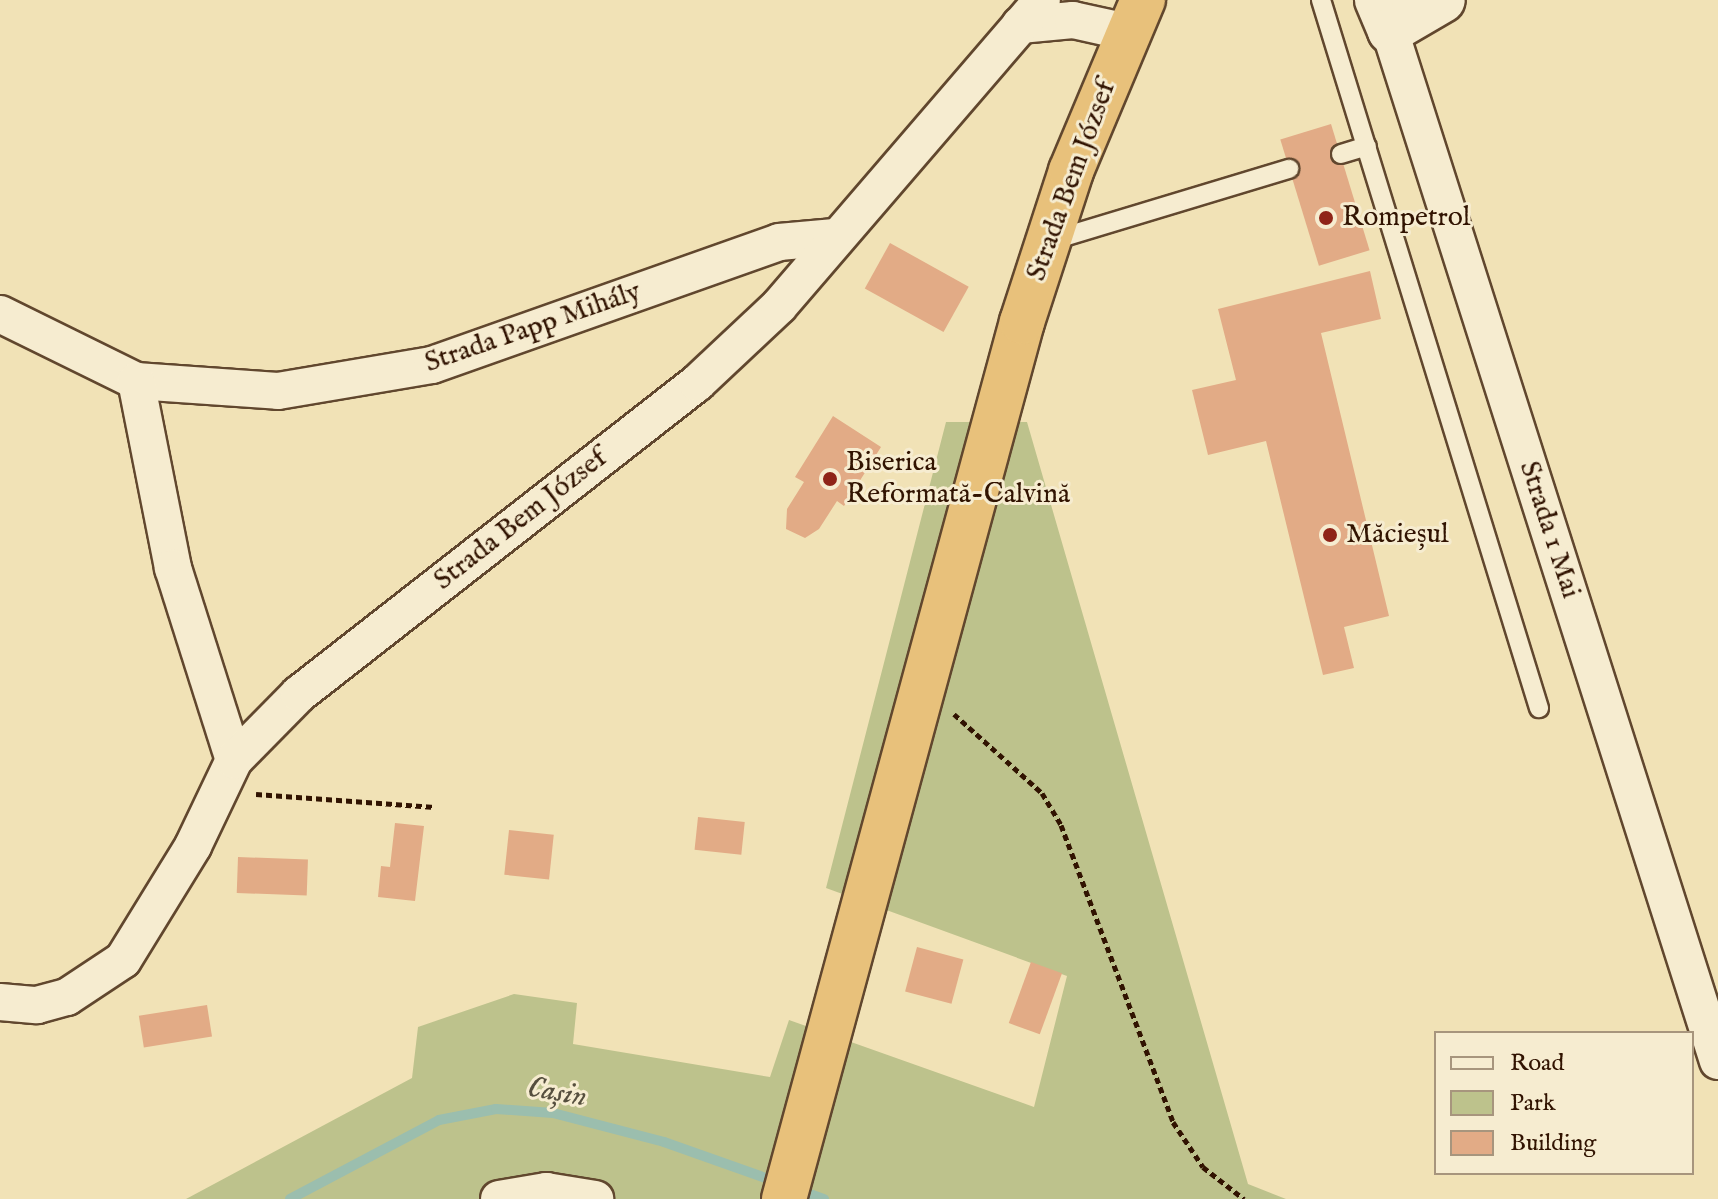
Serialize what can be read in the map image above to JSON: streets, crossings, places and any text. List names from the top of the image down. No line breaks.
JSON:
{"streets":{"highway":["Strada Bem József"],"street":["Strada Papp Mihály","Strada 1 Mai"]},"crossings":[["Strada Bem József","Strada Papp Mihály"]],"water":["Cașin"],"places":["Rompetrol","Biserica Reformată-Calvină","Măcieșul"],"legend":["Road","Park","Building"]}
